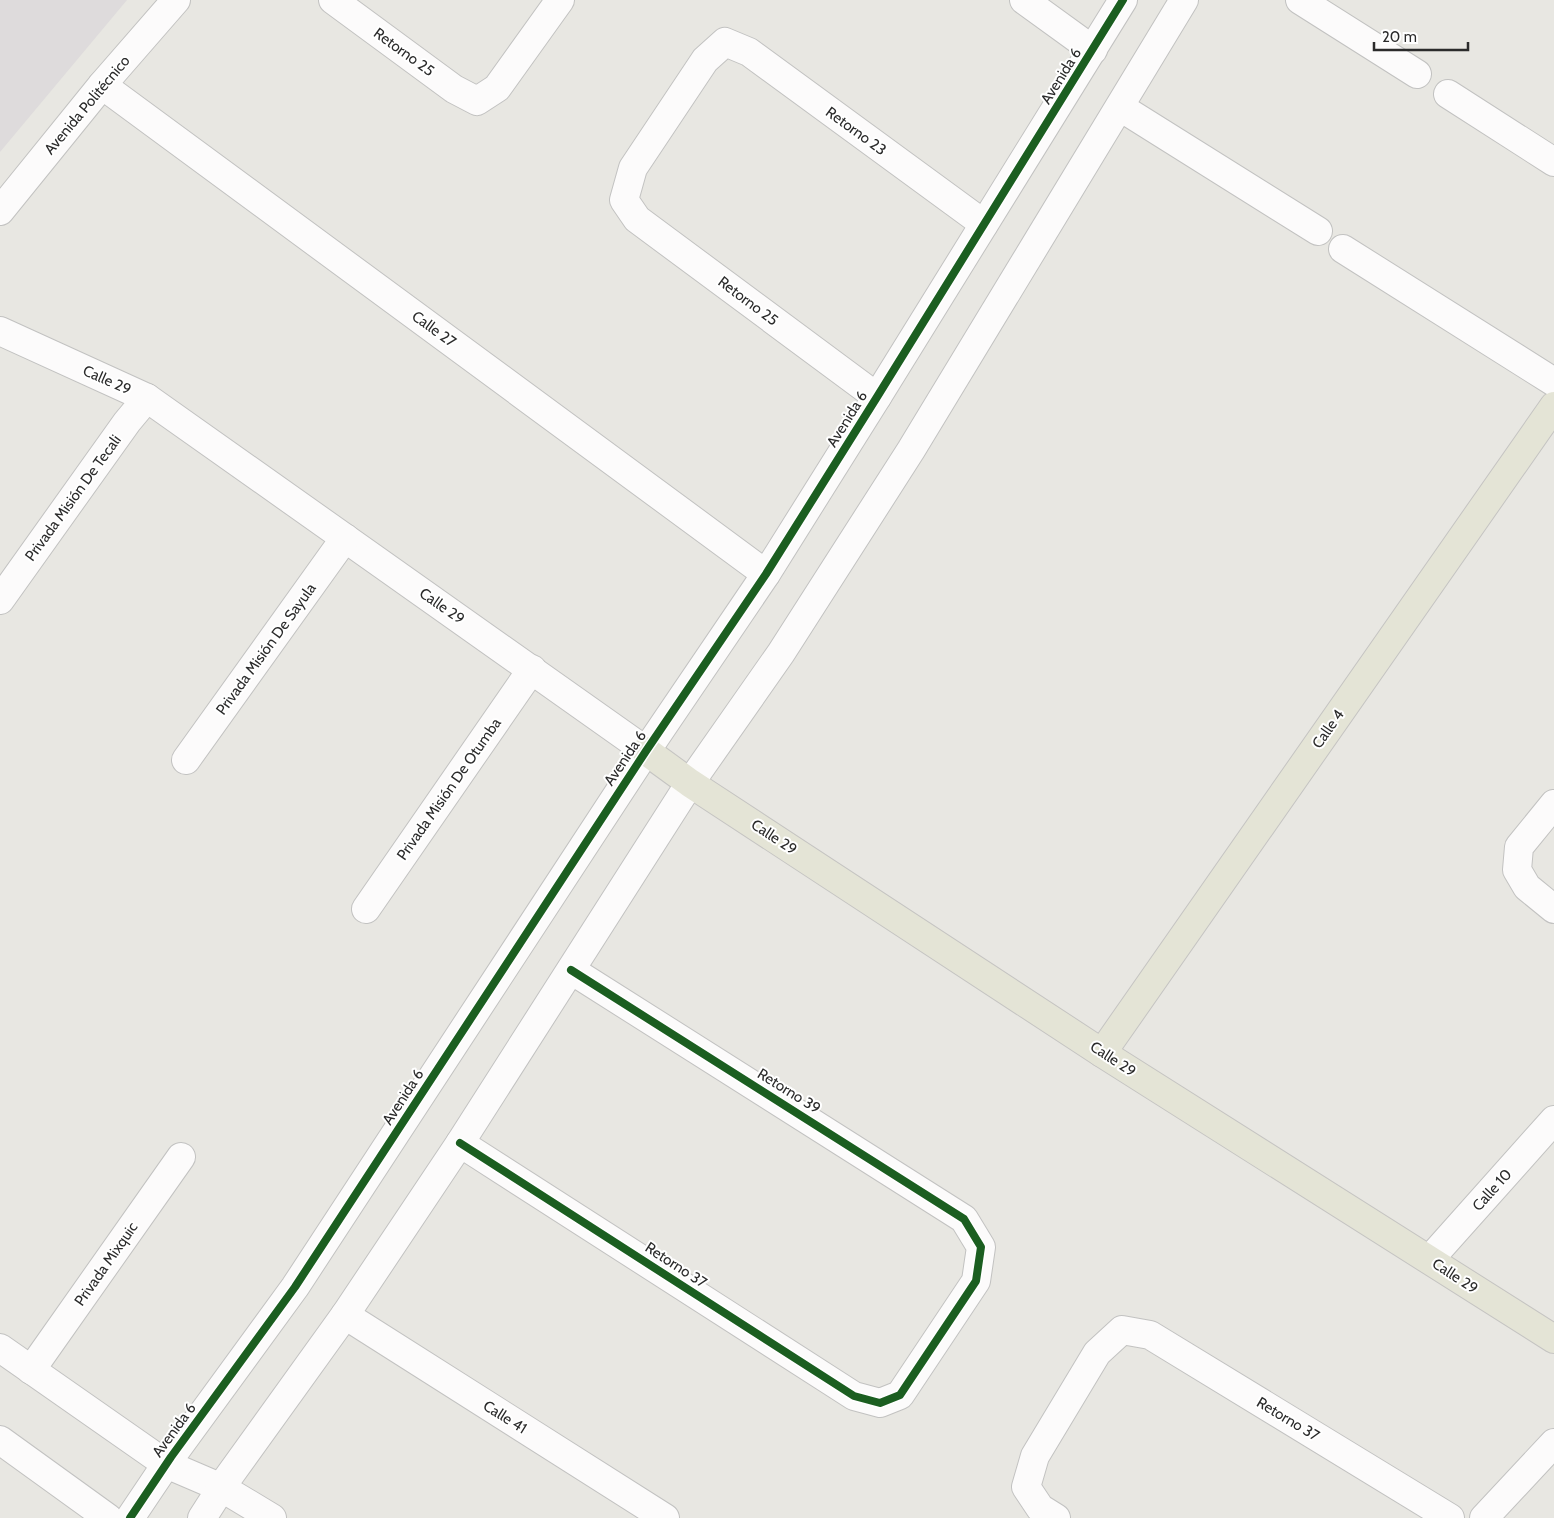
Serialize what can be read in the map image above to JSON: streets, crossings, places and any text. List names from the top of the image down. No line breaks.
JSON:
{"streets":{"main road":["Calle 29","Calle 4"],"street":["Retorno 25","Avenida 6","Avenida Politécnico","Retorno 23","Calle 27","Privada Misión De Tecali","Privada Misión De Sayula","Privada Misión De Otumba","Retorno 39","Calle 10","Privada Mixquic","Retorno 37","Calle 41"]},"crossings":[["Retorno 25","Avenida 6"],["Retorno 25","Retorno 23"],["Avenida 6","Retorno 23"],["Avenida 6","Calle 27"],["Avenida 6","Calle 29"],["Avenida Politécnico","Calle 27"],["Calle 29","Privada Misión De Tecali"],["Calle 29","Privada Misión De Sayula"],["Calle 29","Calle 4"],["Calle 29","Privada Misión De Otumba"],["Calle 29","Calle 10"],["Retorno 39","Retorno 37"]],"scale_bar":"20 m"}
